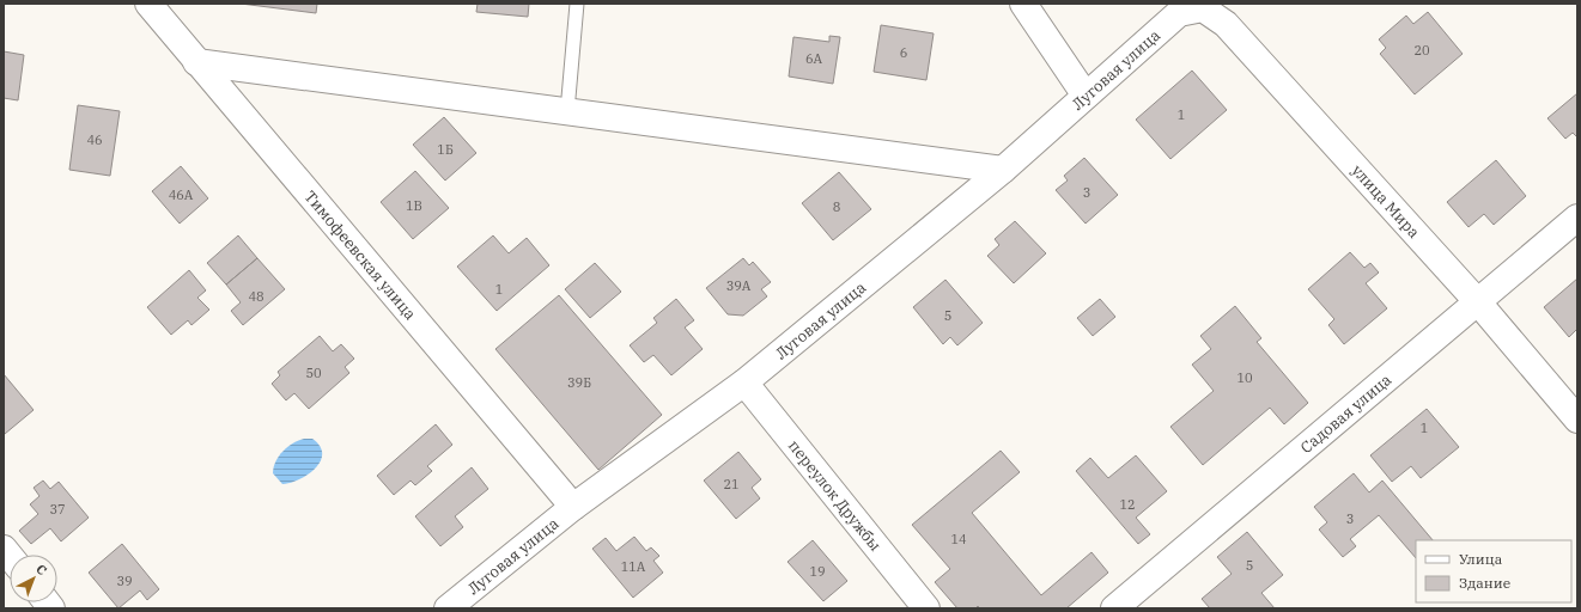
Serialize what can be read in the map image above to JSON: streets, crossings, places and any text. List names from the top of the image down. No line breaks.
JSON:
{"streets":{"street":["Луговая улица","улица Мира","Тимофеевская улица","Садовая улица","переулок Дружбы"]},"crossings":[["Луговая улица","улица Мира"],["Луговая улица","Тимофеевская улица"],["Луговая улица","переулок Дружбы"],["улица Мира","Садовая улица"]],"house_numbers":["20","6","6А","1","46","1Б","3","46А","1В","8","39А","1","48","5","50","10","39Б","1","21","12","37","3","14","5","11А","19","39"],"legend":["Улица","Здание"],"north":"top right"}
